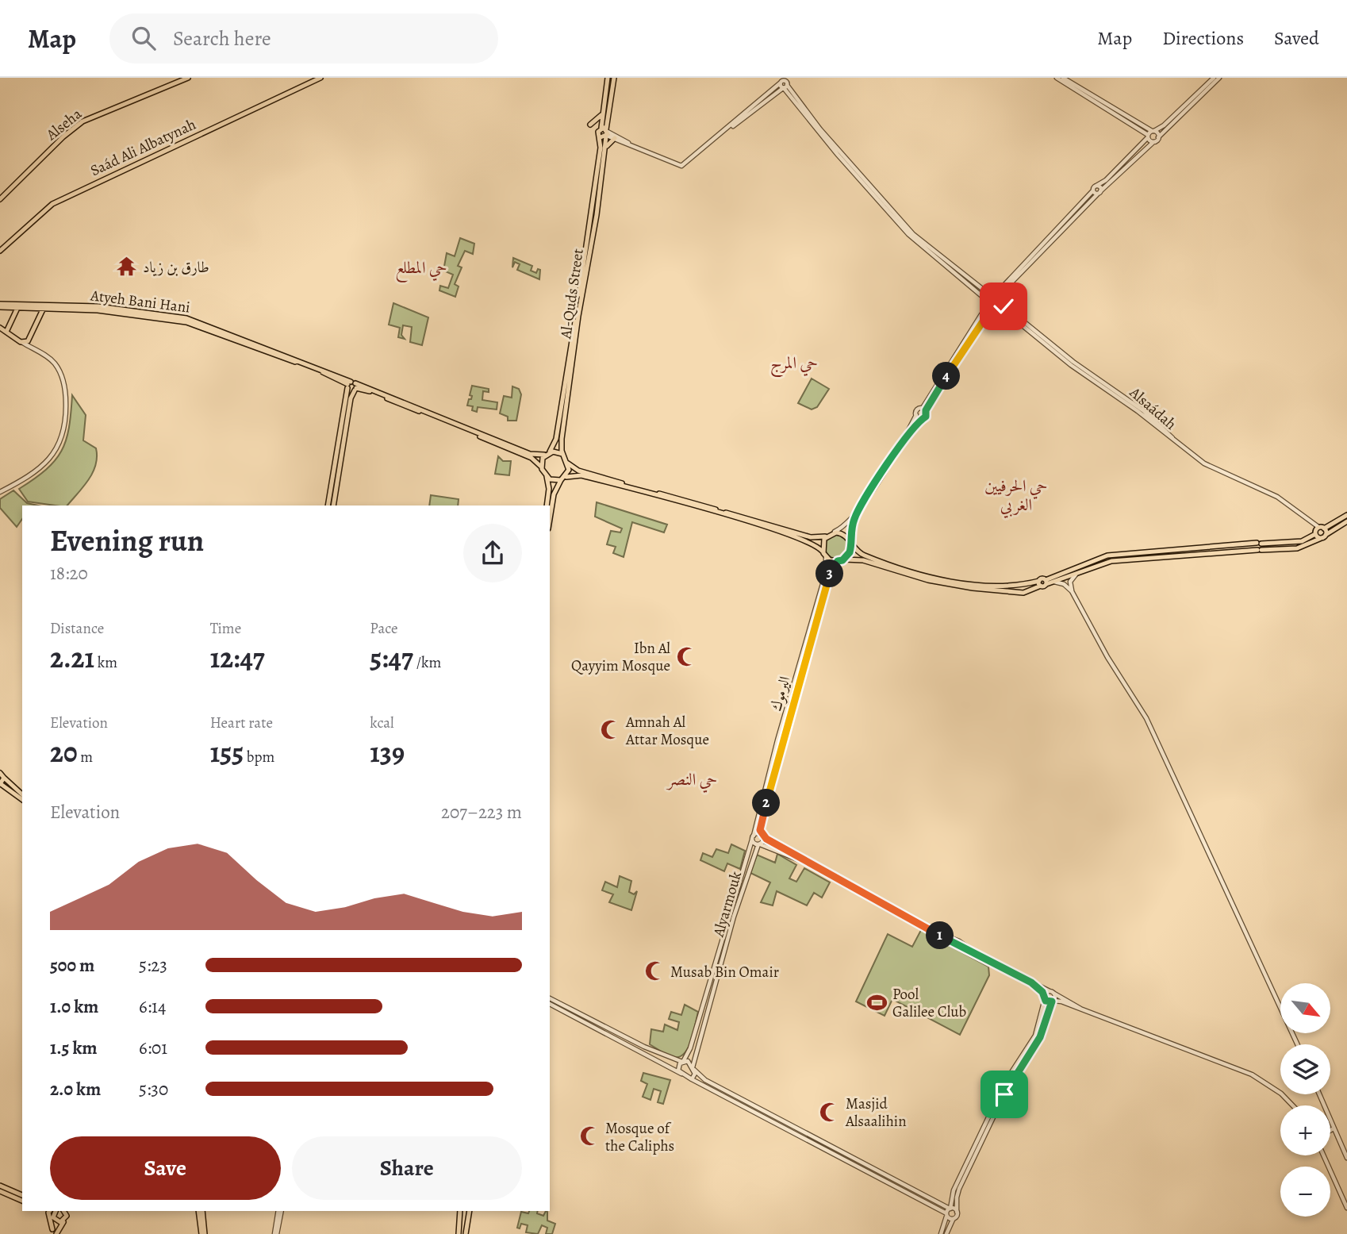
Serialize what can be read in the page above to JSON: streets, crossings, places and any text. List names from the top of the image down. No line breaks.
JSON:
{"streets":{"main road":["Alseha","Saád Ali Albatynah","Al-Quds Street","Atyeh Bani Hani"],"street":["Alsaádah","اليرموك","Alyarmouk"]},"crossings":[["Al-Quds Street","Atyeh Bani Hani"]],"districts":["حي المطلع","حي المرج","حي الحرفيين الغربي","حي النصر"],"places":{"temple":["طارق بن زياد"],"mosque":["Ibn Al Qayyim Mosque","Amnah Al Attar Mosque","Musab Bin Omair","Masjid Alsaalihin","Mosque of the Caliphs"],"sports":["Pool Galilee Club"]},"north":"bottom right","page":{"header":"Map","search":"Search here","nav":["Map","Directions","Saved"],"pins":["4","3","2","1"],"heading":["Evening run","18:20"],"stats":[["Distance","2.21 km"],["Time","12:47"],["Pace","5:47 /km"],["Elevation","20 m"],["Heart rate","155 bpm"],["kcal","139"]],"chart":["Elevation","207–223 m"],"list":[{"name":"500 m","note":"5:23"},{"name":"1.0 km","note":"6:14"},{"name":"1.5 km","note":"6:01"},{"name":"2.0 km","note":"5:30"}],"map_buttons":["+","−"],"buttons":["Save","Share"]}}
